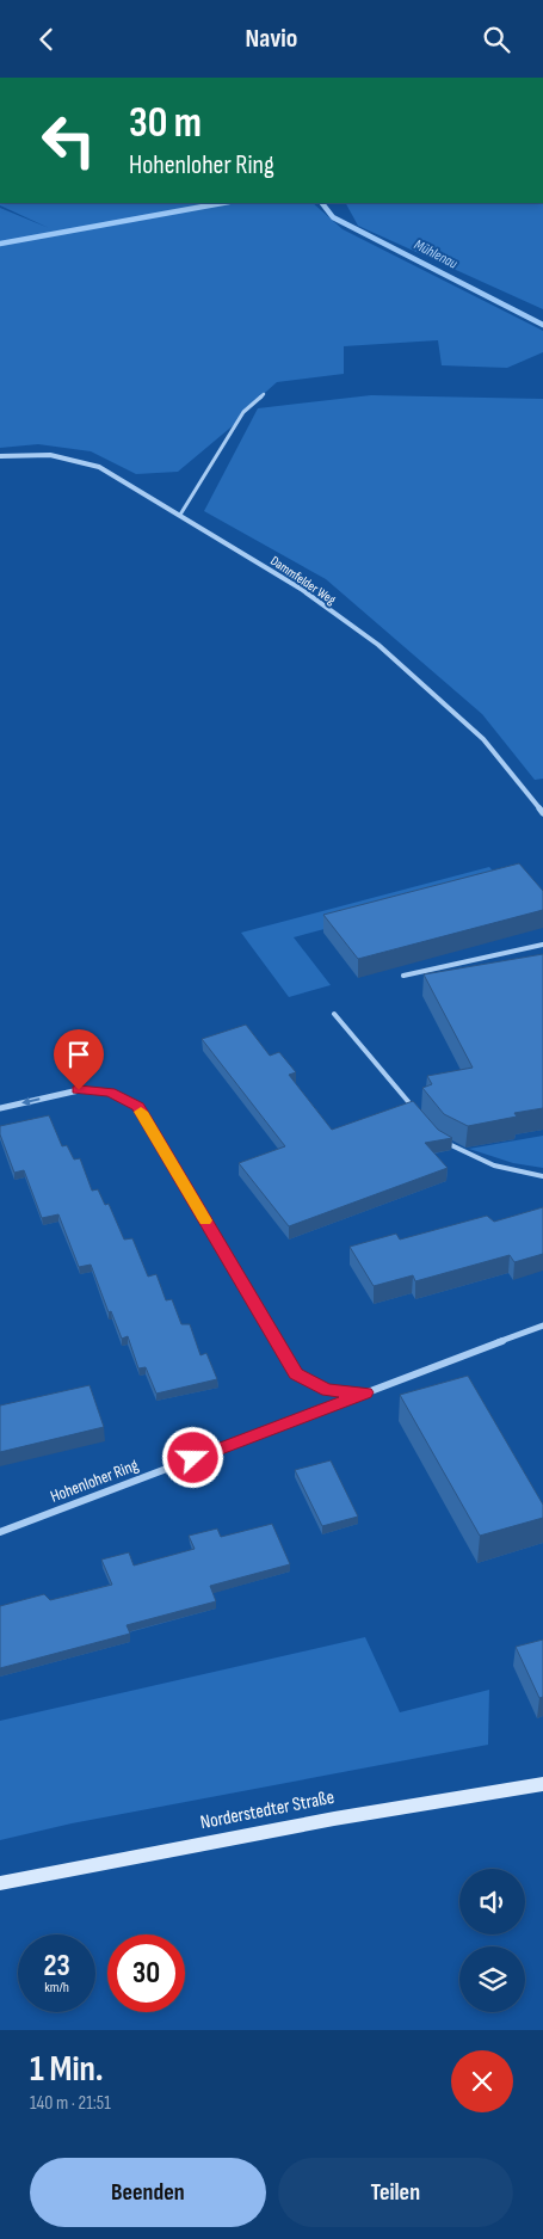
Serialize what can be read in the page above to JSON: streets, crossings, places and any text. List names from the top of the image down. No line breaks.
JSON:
{"streets":{"main road":["Norderstedter Straße"],"street":["Dammfelder Weg","Hohenloher Ring"]},"one_way":["Hohenloher Ring"],"water":["Mühlenau"],"page":{"header":"Navio","turn":["30 m","Hohenloher Ring"],"speed":"23 km/h","limit":"30","heading":["1 Min.","140 m · 21:51"],"buttons":["Beenden","Teilen"]}}
